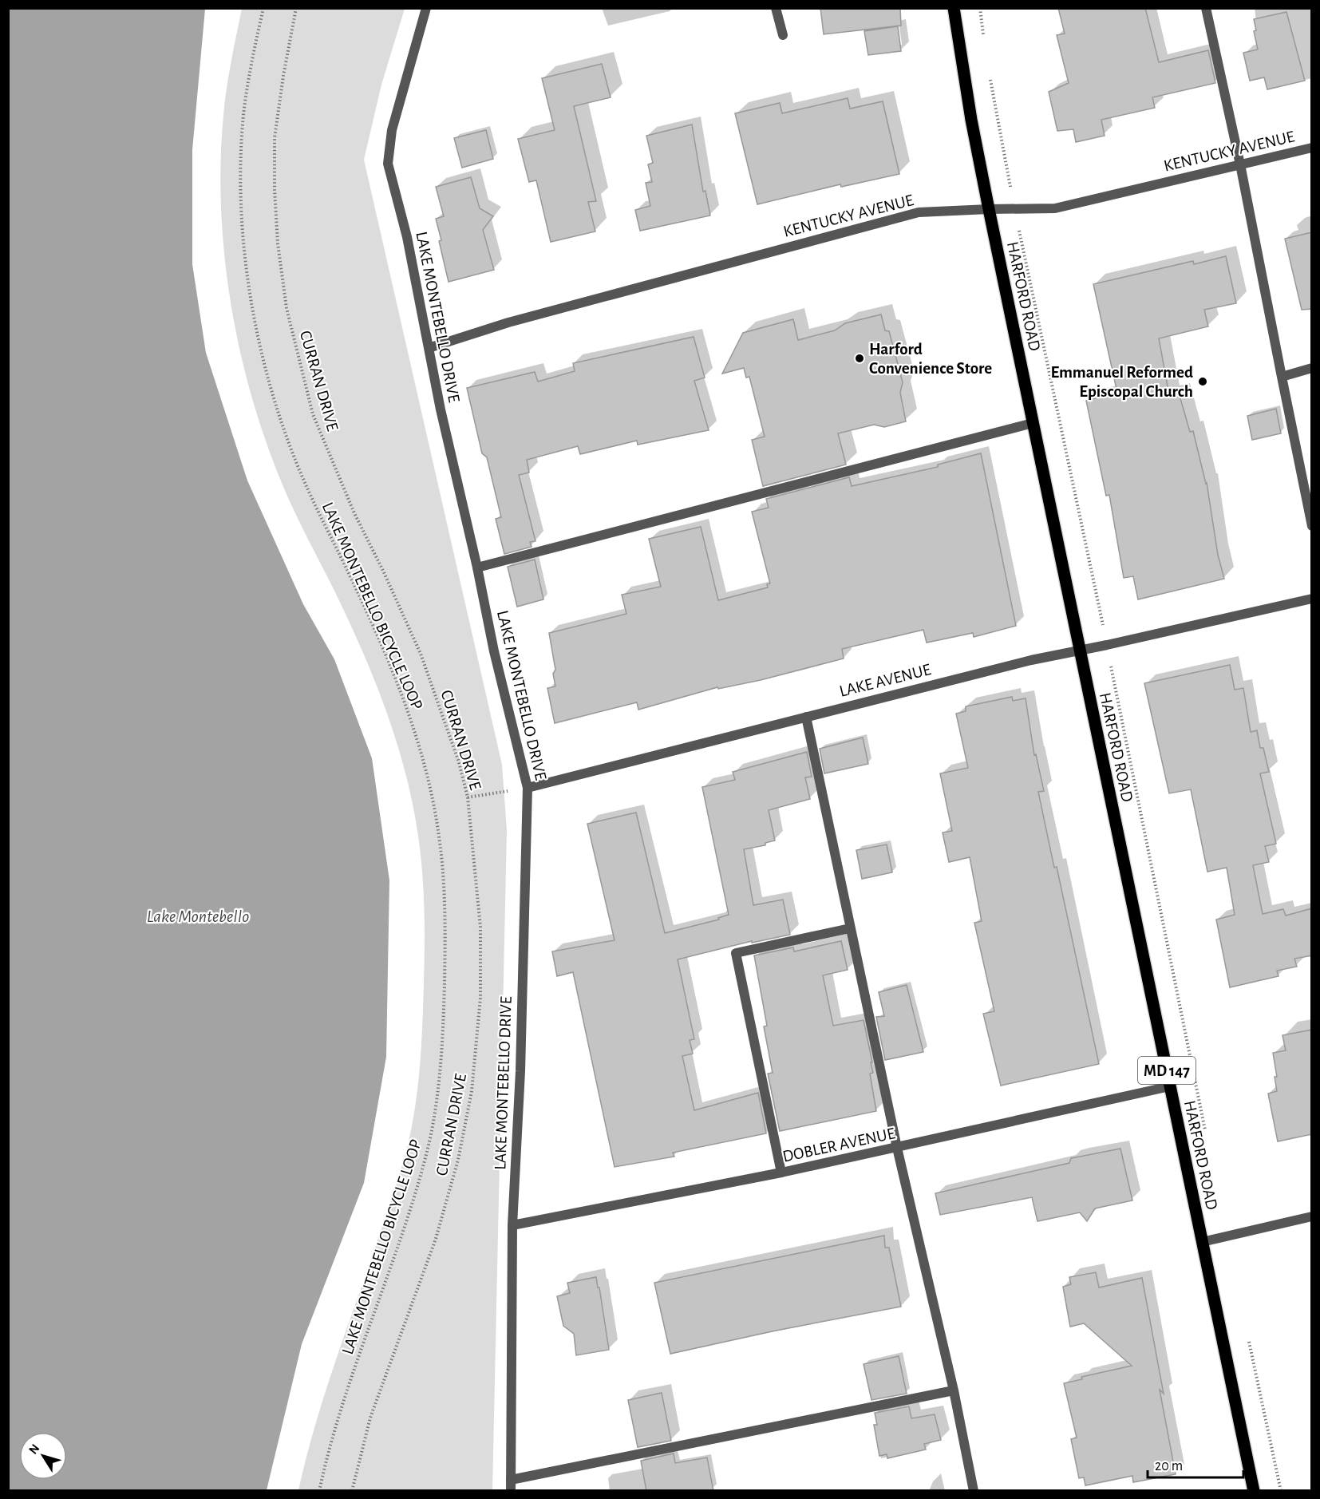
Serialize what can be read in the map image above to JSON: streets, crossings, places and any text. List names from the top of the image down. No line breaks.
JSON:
{"streets":{"main road":["HARFORD ROAD","MD 147"],"street":["KENTUCKY AVENUE","LAKE MONTEBELLO DRIVE","LAKE AVENUE","DOBLER AVENUE"],"path":["CURRAN DRIVE","LAKE MONTEBELLO BICYCLE LOOP"]},"crossings":[["KENTUCKY AVENUE","HARFORD ROAD"],["KENTUCKY AVENUE","LAKE MONTEBELLO DRIVE"],["HARFORD ROAD","LAKE AVENUE"],["HARFORD ROAD","DOBLER AVENUE"],["LAKE MONTEBELLO DRIVE","LAKE AVENUE"],["LAKE MONTEBELLO DRIVE","DOBLER AVENUE"]],"water":["Lake Montebello"],"places":["Harford Convenience Store","Emmanuel Reformed Episcopal Church"],"scale_bar":"20 m","north":"top left"}
